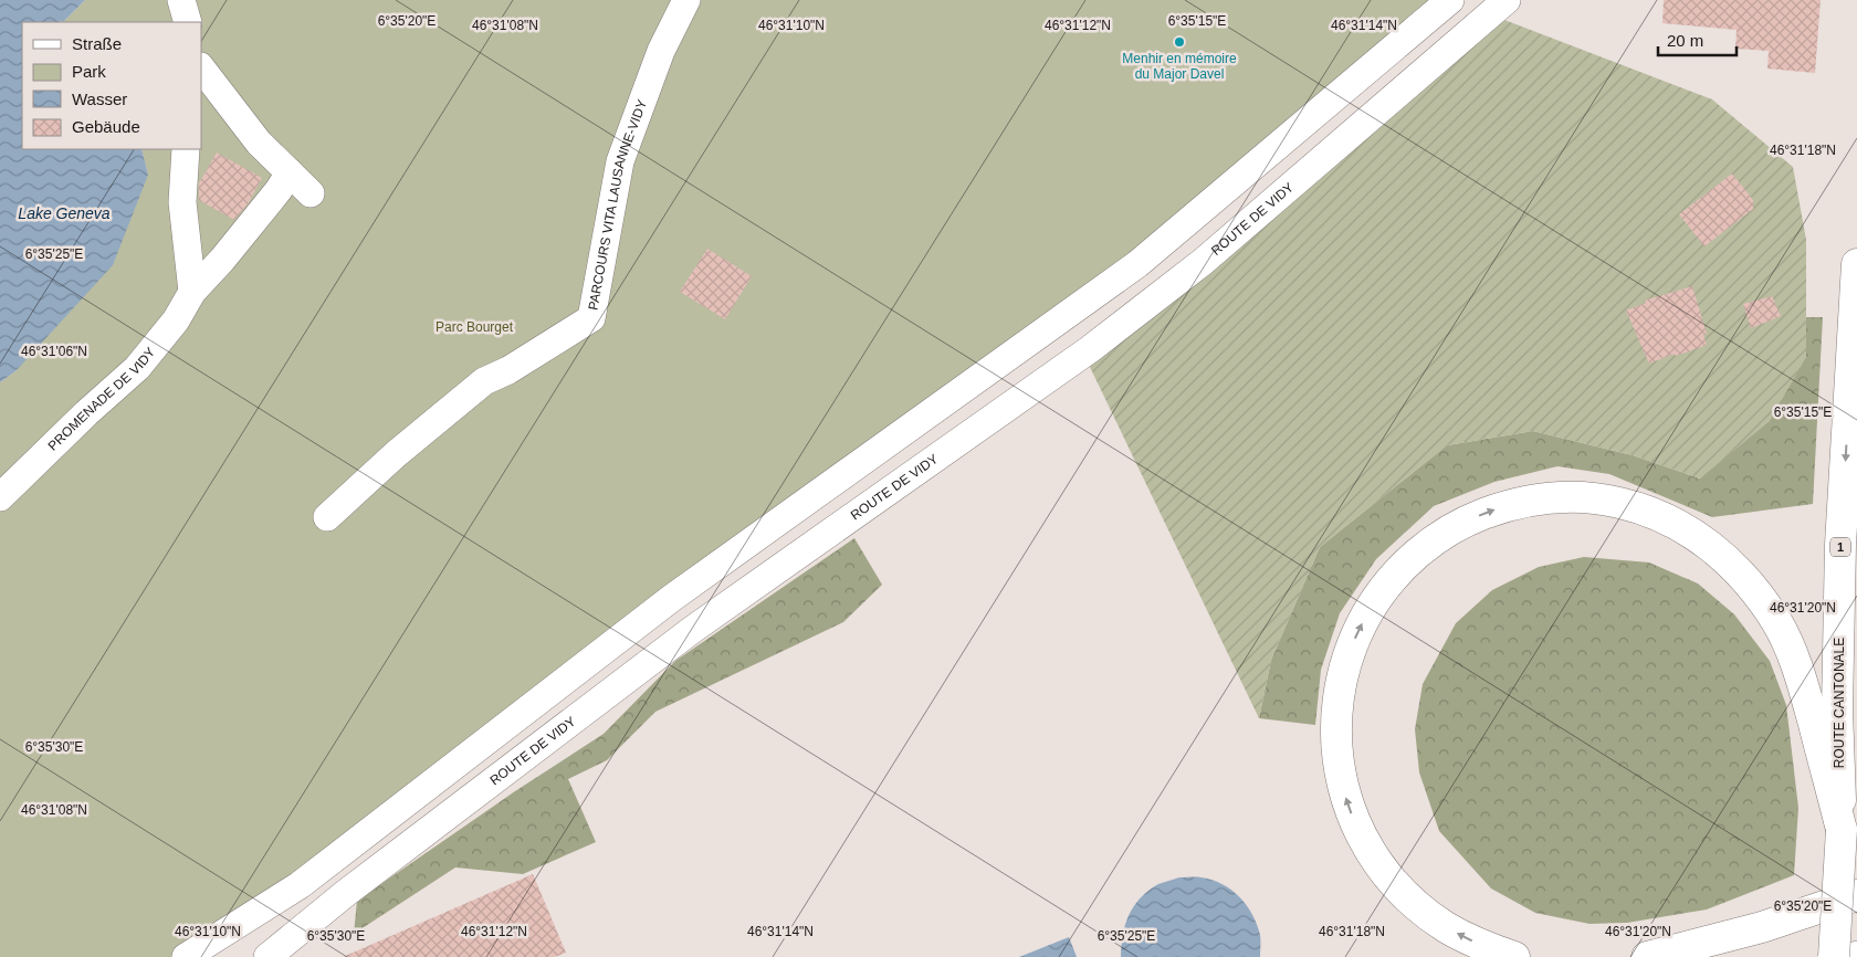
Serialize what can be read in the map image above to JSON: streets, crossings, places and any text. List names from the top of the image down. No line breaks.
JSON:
{"streets":{"main road":["1","ROUTE CANTONALE"],"street":["PARCOURS VITA LAUSANNE-VIDY","ROUTE DE VIDY","PROMENADE DE VIDY"]},"crossings":[["1","ROUTE CANTONALE"]],"one_way":["ROUTE CANTONALE"],"water":["Lake Geneva"],"parks":["Parc Bourget"],"places":["Menhir en mémoire du Major Davel"],"legend":["Straße","Park","Wasser","Gebäude"],"scale_bar":"20 m","coordinates":["6°35'20\"E","6°35'15\"E","46°31'08\"N","46°31'10\"N","46°31'12\"N","46°31'14\"N","46°31'18\"N","6°35'25\"E","46°31'06\"N","46°31'20\"N","6°35'30\"E"]}
